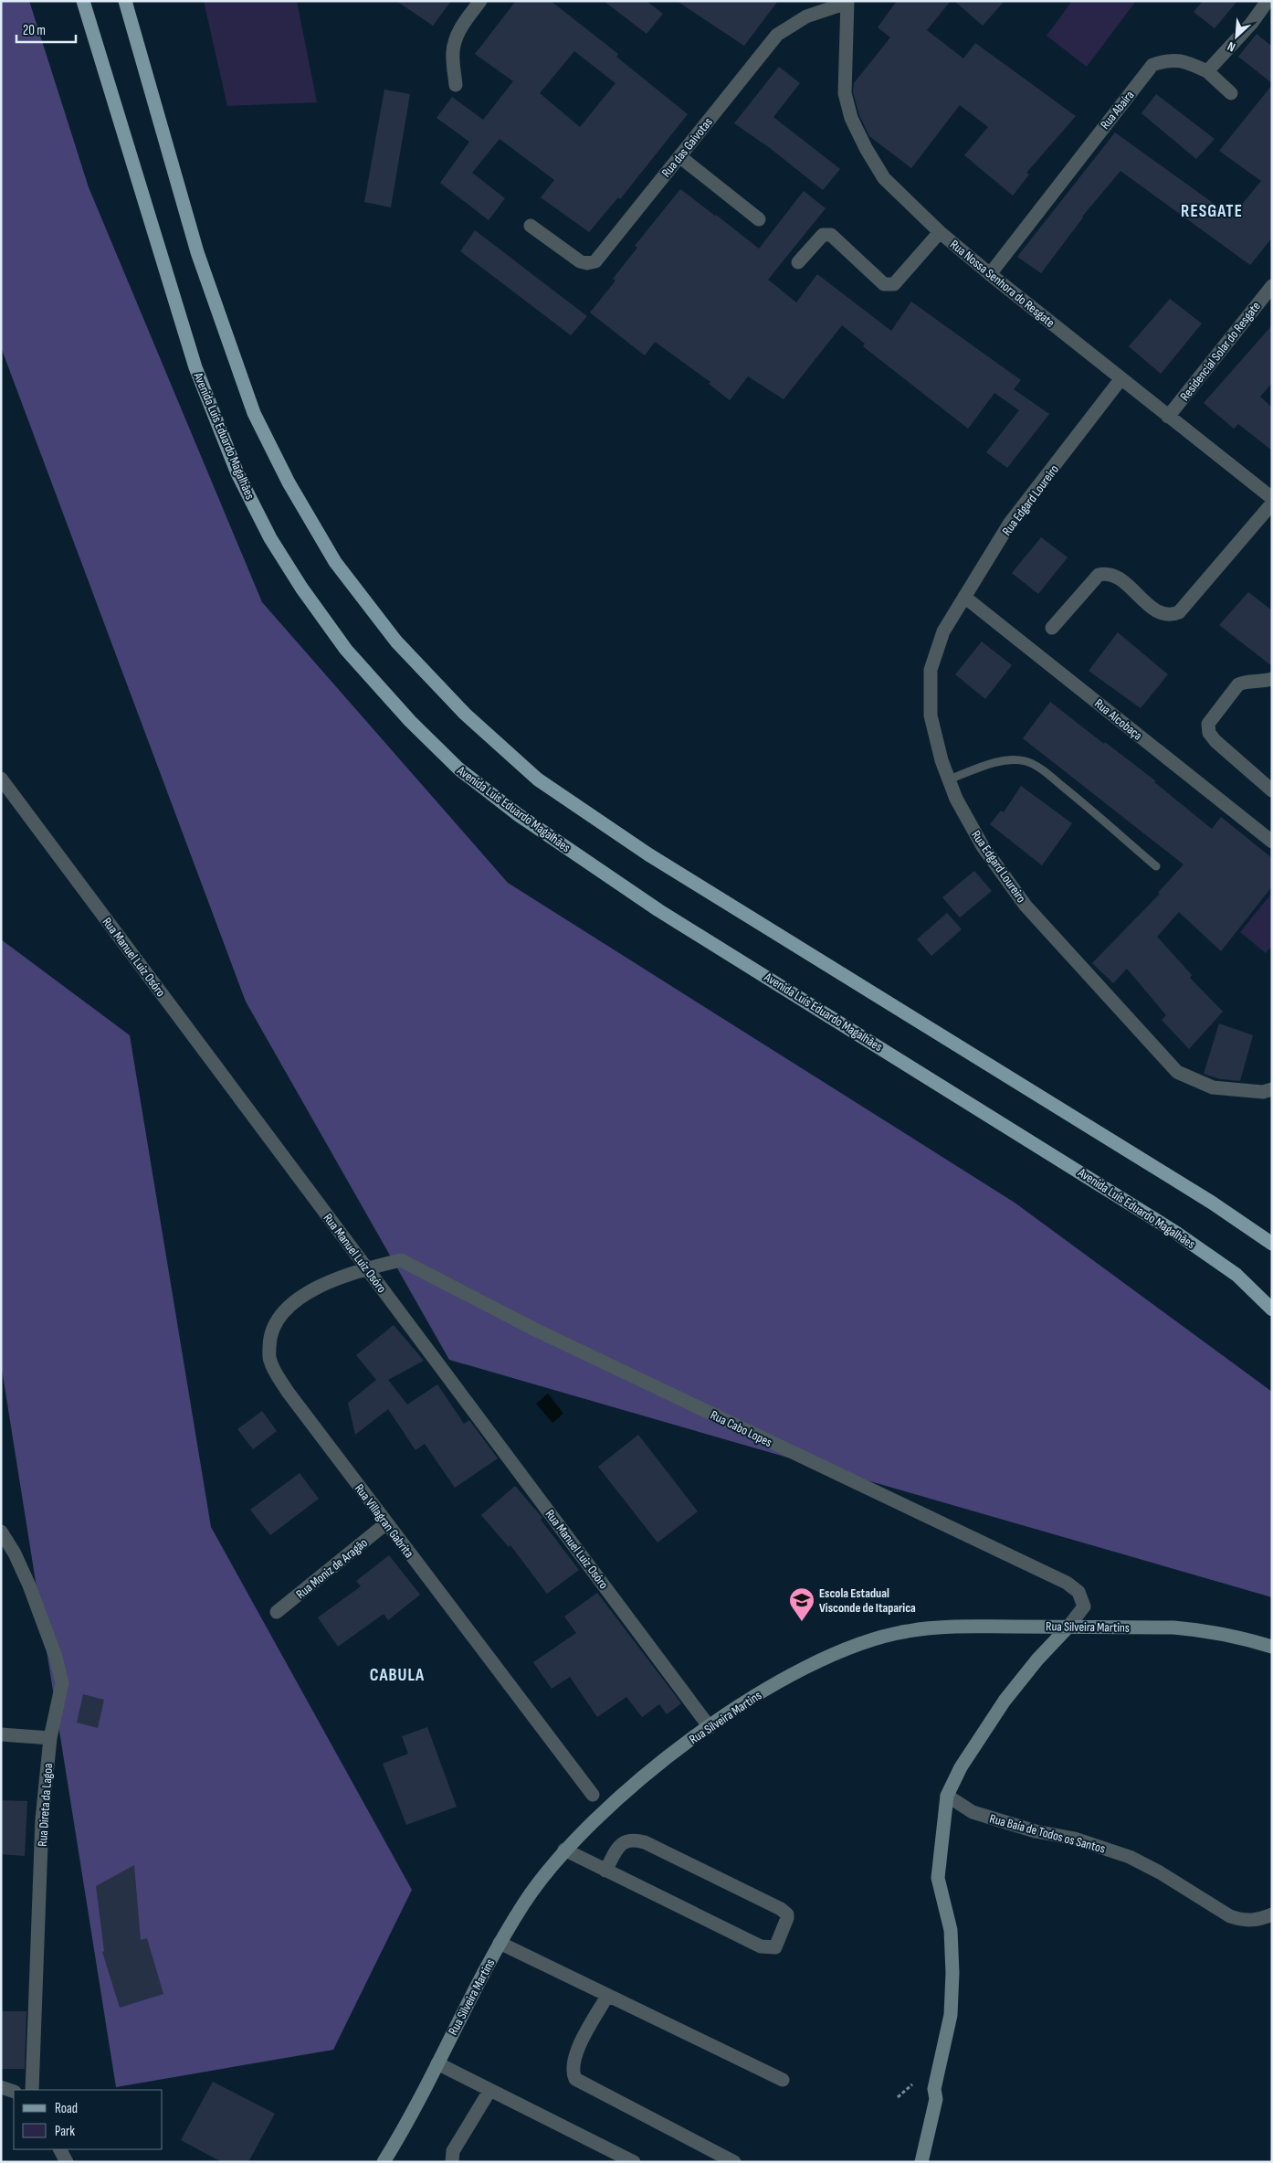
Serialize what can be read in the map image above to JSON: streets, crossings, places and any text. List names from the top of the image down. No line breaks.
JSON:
{"streets":{"main road":["Avenida Luís Eduardo Magalhães","Rua Silveira Martins"],"street":["Rua Abaíra","Rua das Gaivotas","Rua Nossa Senhora do Resgate","Residencial Solar do Resgate","Rua Edgard Loureiro","Rua Alcobaça","Rua Manuel Luiz Osóro","Rua Cabo Lopes","Rua Villagran Gabrita","Rua Moniz de Aragão","Rua Direta da Lagoa","Rua Baía de Todos os Santos"]},"crossings":[["Rua Abaíra","Rua Nossa Senhora do Resgate"],["Rua das Gaivotas","Rua Nossa Senhora do Resgate"],["Rua Nossa Senhora do Resgate","Residencial Solar do Resgate"],["Rua Nossa Senhora do Resgate","Rua Edgard Loureiro"],["Rua Edgard Loureiro","Rua Alcobaça"],["Rua Manuel Luiz Osóro","Rua Cabo Lopes"],["Rua Manuel Luiz Osóro","Rua Villagran Gabrita"],["Rua Manuel Luiz Osóro","Rua Silveira Martins"],["Rua Cabo Lopes","Rua Villagran Gabrita"],["Rua Cabo Lopes","Rua Silveira Martins"],["Rua Villagran Gabrita","Rua Moniz de Aragão"]],"districts":["RESGATE","CABULA"],"places":{"school or university":["Escola Estadual Visconde de Itaparica"]},"legend":["Road","Park"],"scale_bar":"20 m","north":"bottom left"}
